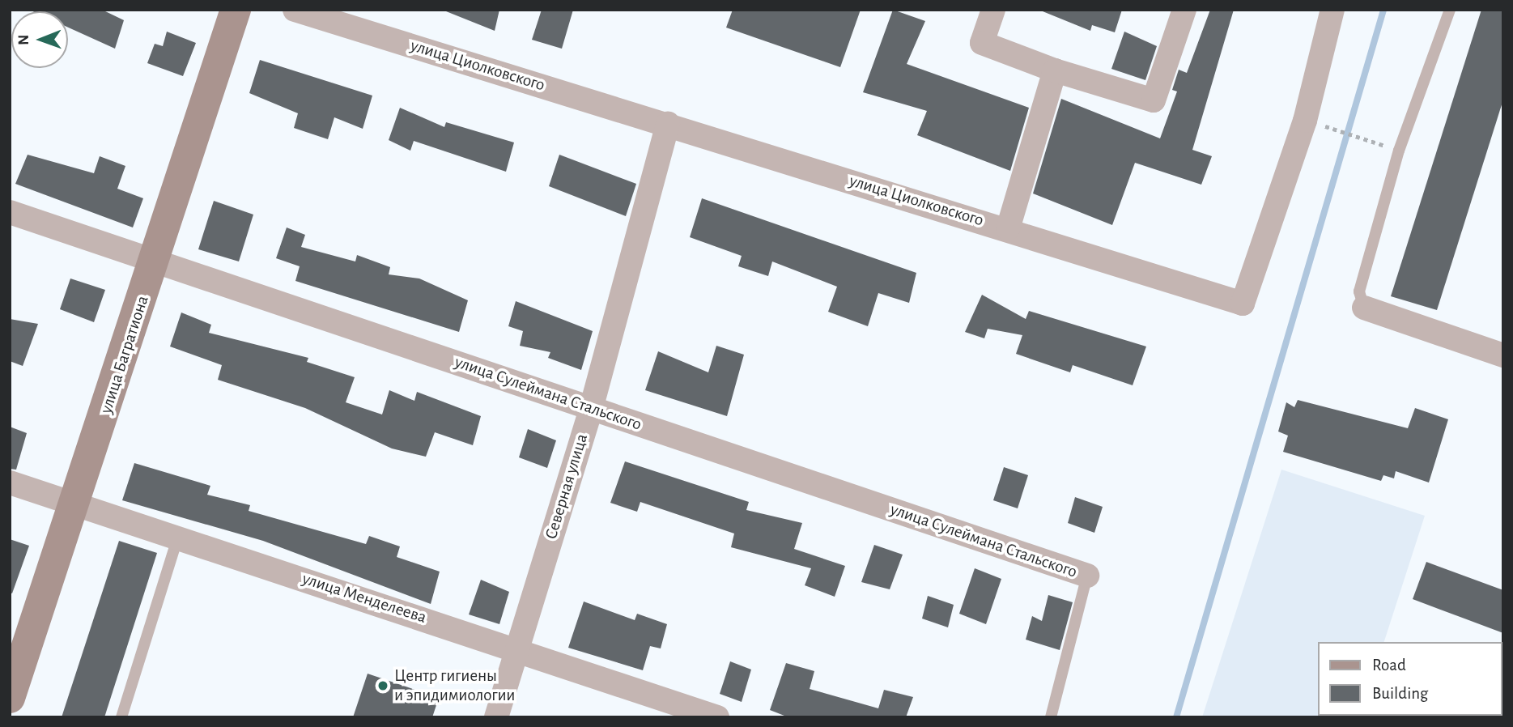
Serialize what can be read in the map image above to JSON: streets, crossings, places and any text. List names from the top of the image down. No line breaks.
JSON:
{"streets":{"street":["улица Циолковского","улица Багратиона","улица Сулеймана Стальского","Северная улица","улица Менделеева"]},"crossings":[["улица Циолковского","Северная улица"],["улица Багратиона","улица Сулеймана Стальского"],["улица Багратиона","улица Менделеева"],["улица Сулеймана Стальского","Северная улица"],["Северная улица","улица Менделеева"]],"places":["Центр гигиены и эпидимиологии"],"legend":["Road","Building"],"north":"left"}
